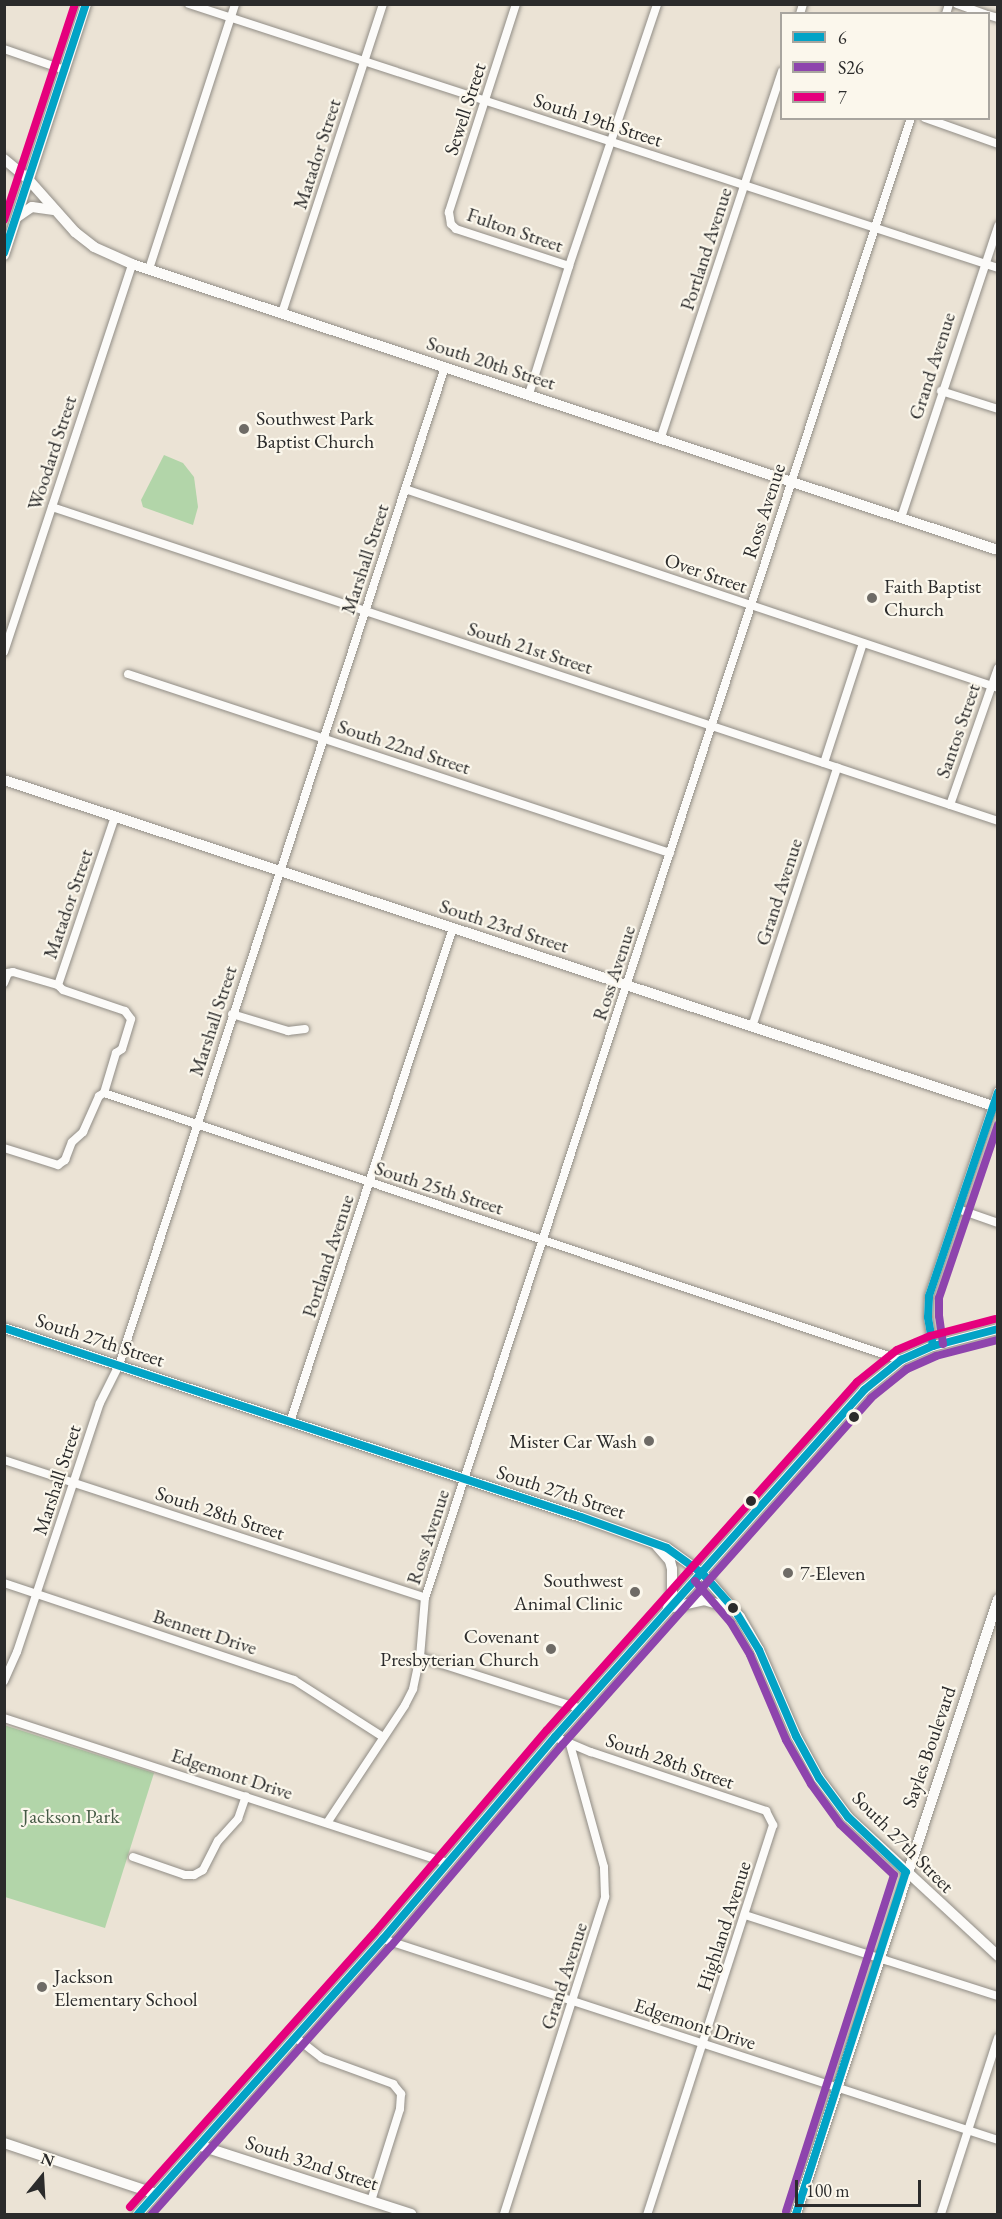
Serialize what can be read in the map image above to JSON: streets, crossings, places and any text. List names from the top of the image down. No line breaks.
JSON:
{"streets":{"street":["Sewell Street","South 19th Street","Matador Street","Fulton Street","Portland Avenue","South 20th Street","Grand Avenue","Woodard Street","Ross Avenue","Marshall Street","Over Street","South 21st Street","Santos Street","South 22nd Street","South 23rd Street","South 25th Street","South 27th Street","South 28th Street","Bennett Drive","Sayles Boulevard","Edgemont Drive","Highland Avenue","South 32nd Street"]},"crossings":[["Sewell Street","South 19th Street"],["Sewell Street","Fulton Street"],["South 19th Street","Matador Street"],["South 19th Street","Portland Avenue"],["South 19th Street","Grand Avenue"],["South 19th Street","Ross Avenue"],["Matador Street","South 20th Street"],["Matador Street","South 23rd Street"],["Matador Street","South 25th Street"],["Portland Avenue","South 20th Street"],["Portland Avenue","South 23rd Street"],["Portland Avenue","South 25th Street"],["Portland Avenue","South 27th Street"],["South 20th Street","Grand Avenue"],["South 20th Street","Woodard Street"],["South 20th Street","Ross Avenue"],["South 20th Street","Marshall Street"],["Grand Avenue","South 21st Street"],["Grand Avenue","South 23rd Street"],["Grand Avenue","South 28th Street"],["Grand Avenue","Edgemont Drive"],["Woodard Street","South 21st Street"],["Ross Avenue","Over Street"],["Ross Avenue","South 21st Street"],["Ross Avenue","South 22nd Street"],["Ross Avenue","South 23rd Street"],["Ross Avenue","South 25th Street"],["Ross Avenue","South 27th Street"],["Ross Avenue","South 28th Street"],["Ross Avenue","Bennett Drive"],["Ross Avenue","Edgemont Drive"],["Marshall Street","Over Street"],["Marshall Street","South 21st Street"],["Marshall Street","South 22nd Street"],["Marshall Street","South 23rd Street"],["Marshall Street","South 25th Street"],["Marshall Street","South 27th Street"],["Marshall Street","South 28th Street"],["Marshall Street","Bennett Drive"],["Over Street","Santos Street"],["South 21st Street","Santos Street"],["South 27th Street","Sayles Boulevard"],["South 28th Street","Highland Avenue"],["Sayles Boulevard","Edgemont Drive"],["Edgemont Drive","Highland Avenue"]],"parks":["Jackson Park"],"places":["Southwest Park Baptist Church","Faith Baptist Church","Mister Car Wash","7-Eleven","Southwest Animal Clinic","Covenant Presbyterian Church","Jackson Elementary School"],"lines":["transit line 6","transit line 7","transit line S26"],"legend":["6","S26","7"],"scale_bar":"100 m","north":"top"}
